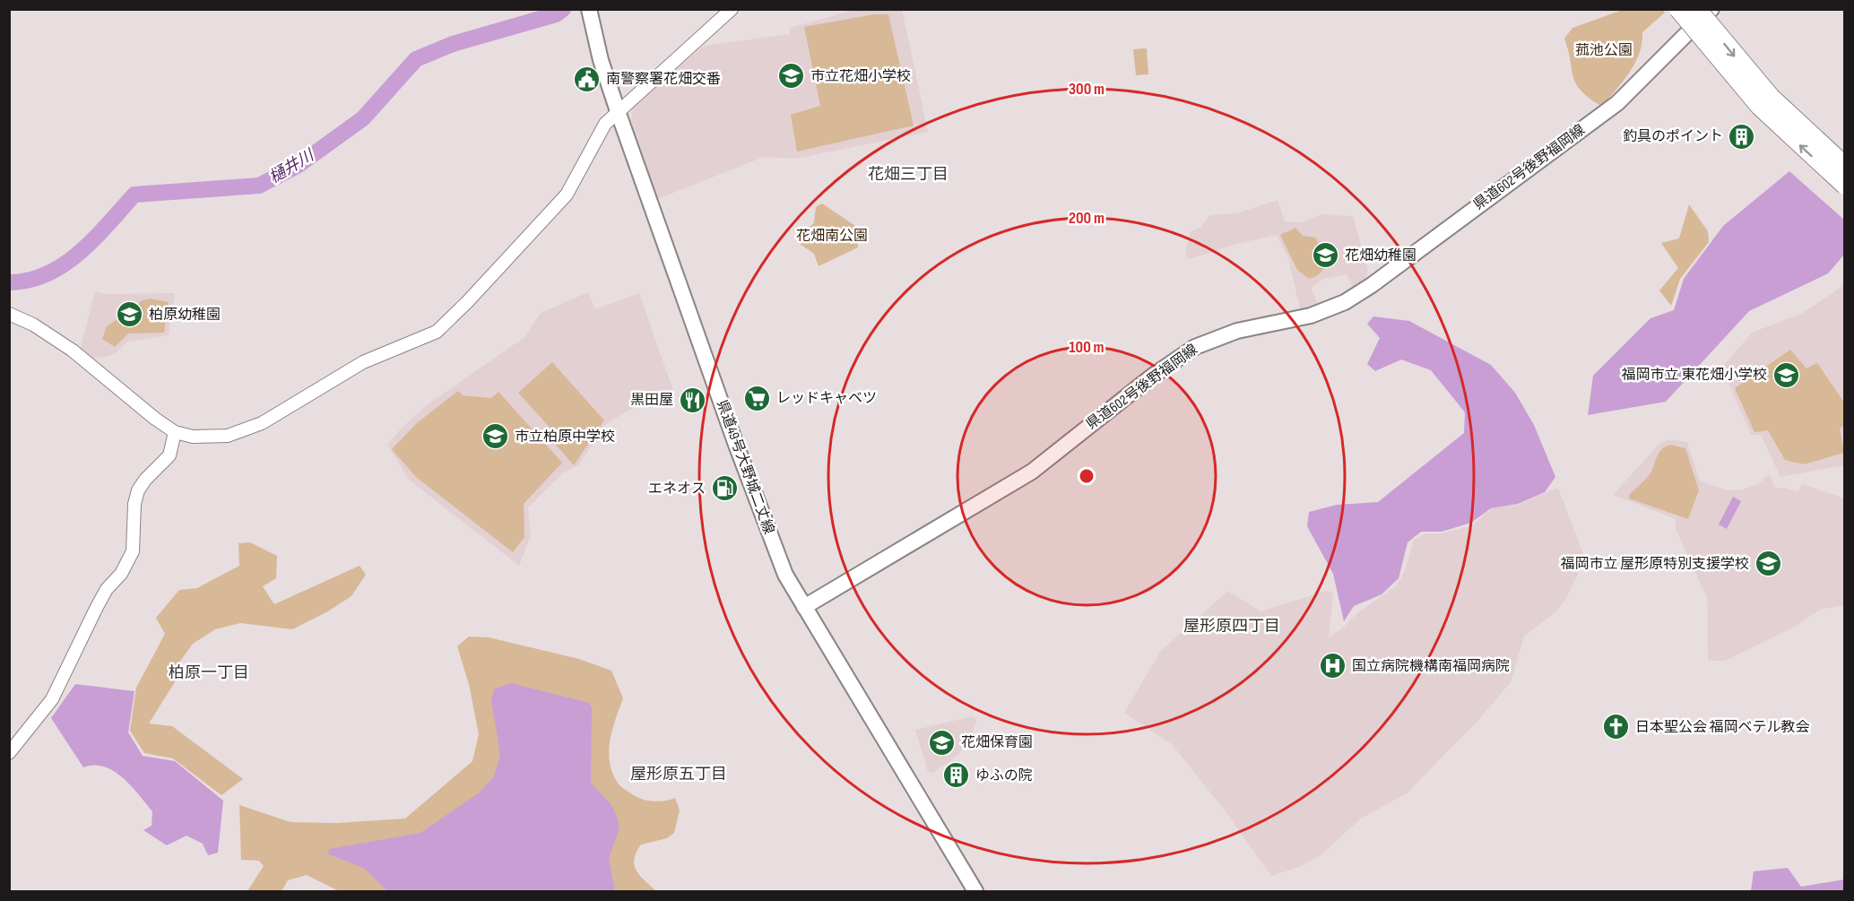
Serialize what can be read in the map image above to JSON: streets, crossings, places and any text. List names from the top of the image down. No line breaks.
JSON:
{"streets":{"main road":["県道602号後野福岡線","県道49号大野城二丈線"]},"crossings":[["県道602号後野福岡線","県道49号大野城二丈線"]],"districts":["花畑三丁目","屋形原四丁目","柏原一丁目","屋形原五丁目"],"water":["樋井川"],"parks":["菰池公園","花畑南公園"],"places":{"school or university":["市立花畑小学校","花畑幼稚園","柏原幼稚園","福岡市立 東花畑小学校","市立柏原中学校","福岡市立 屋形原特別支援学校","花畑保育園"],"public building":["南警察署花畑交番"],"building":["釣具のポイント","ゆふの院"],"supermarket":["レッドキャベツ"],"restaurant":["黒田屋"],"fuel station":["エネオス"],"hospital":["国立病院機構南福岡病院"],"church":["日本聖公会 福岡ベテル教会"]},"rings":["300 m","200 m","100 m"]}
